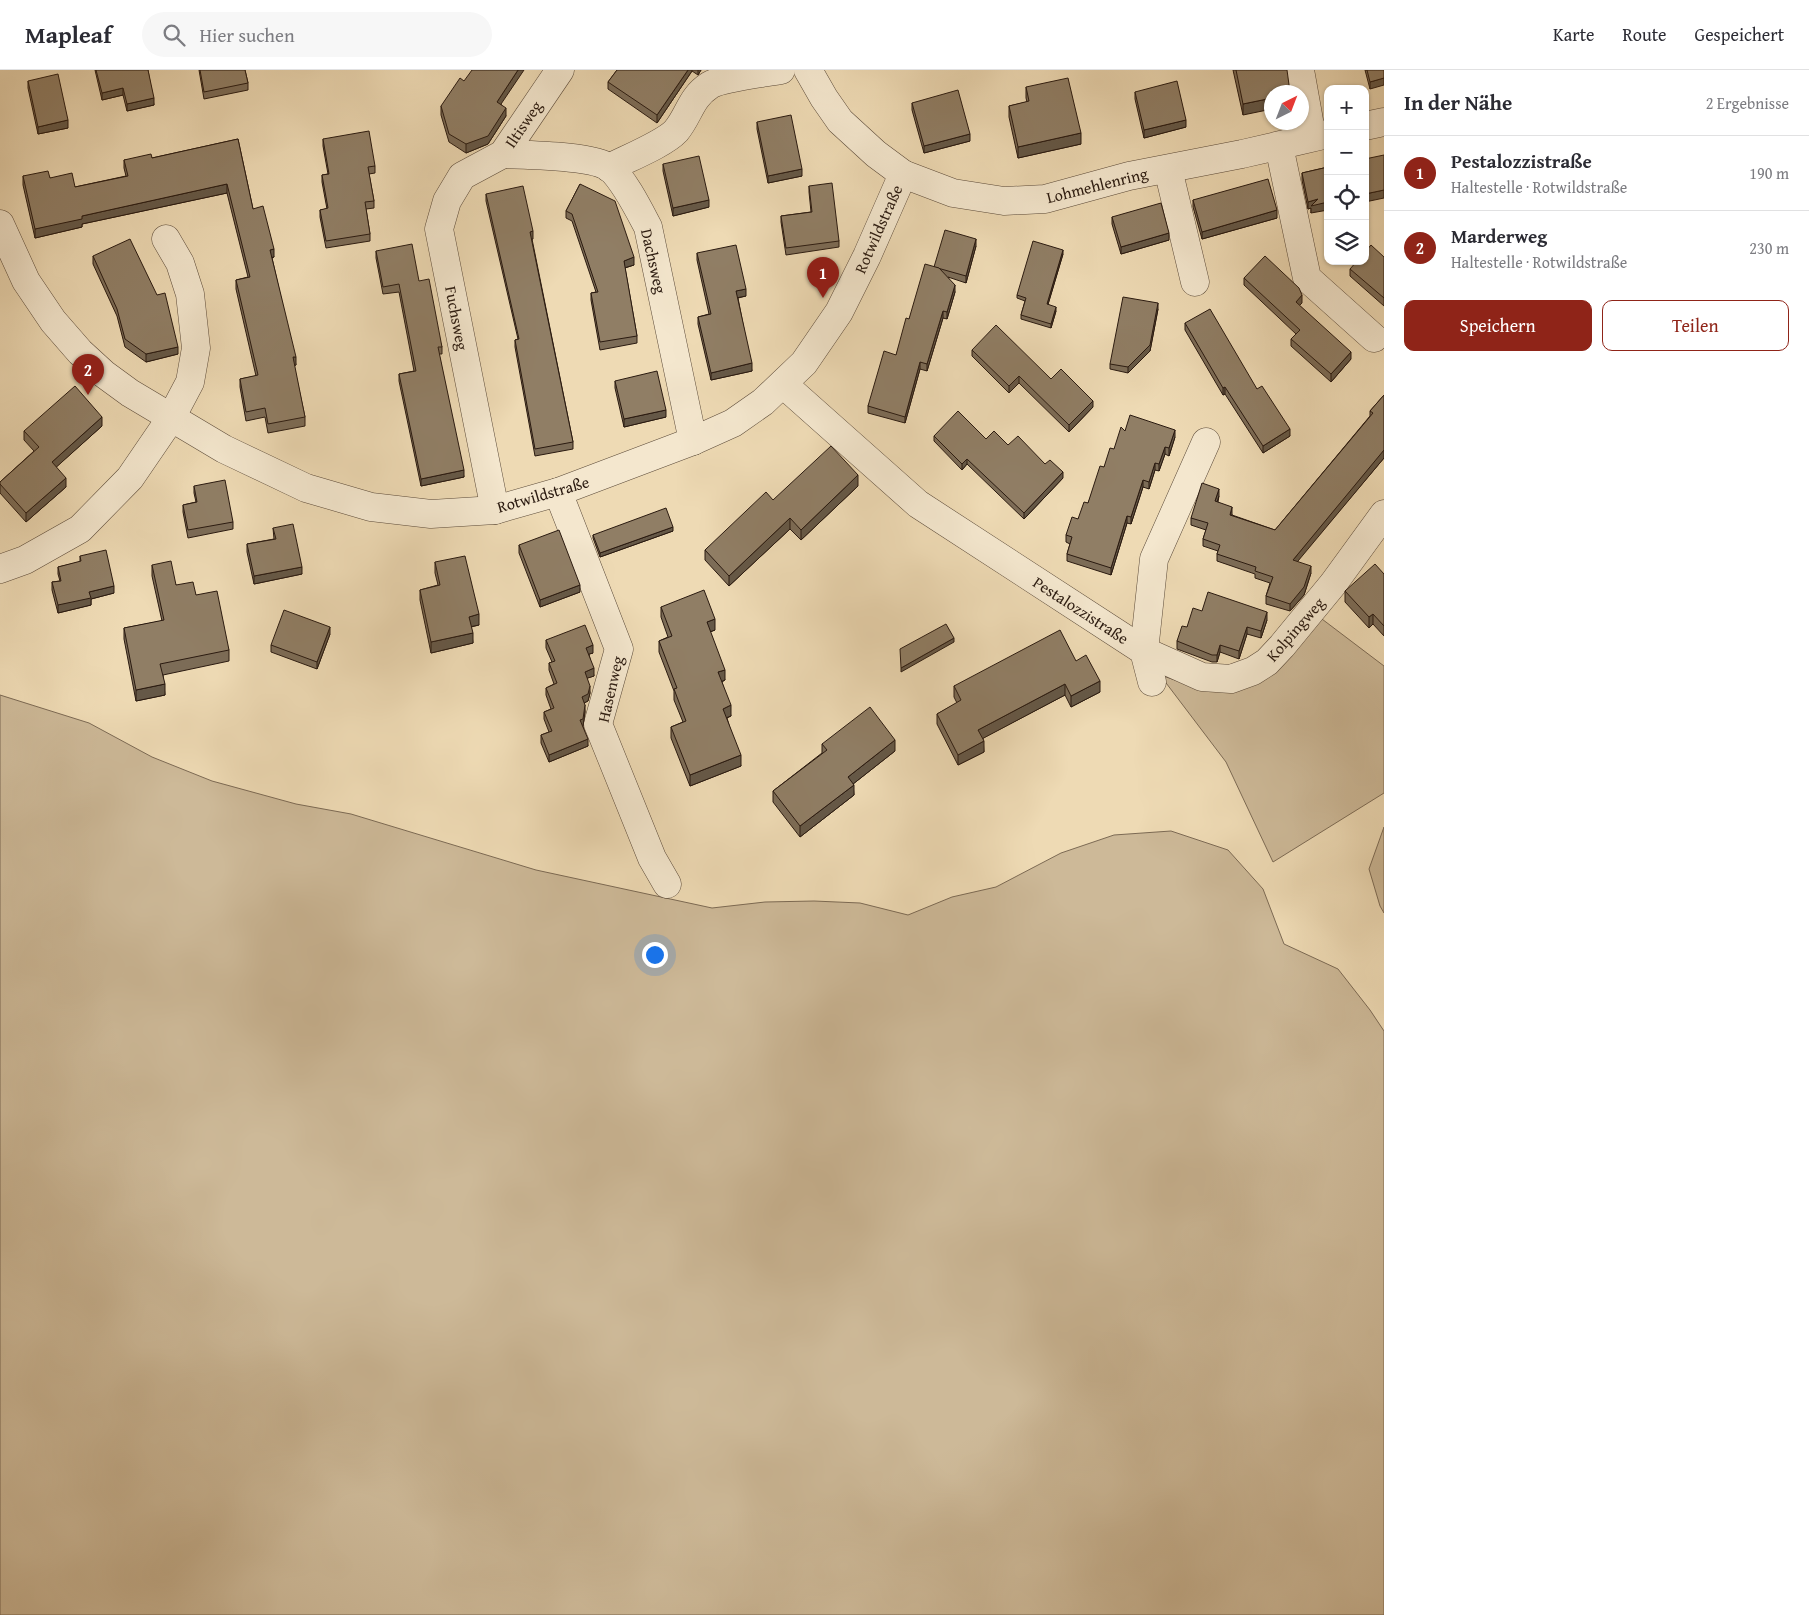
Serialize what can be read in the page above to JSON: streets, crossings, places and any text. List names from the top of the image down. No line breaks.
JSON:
{"streets":{"street":["Iltisweg","Lohmehlenring","Rotwildstraße","Dachsweg","Fuchsweg","Pestalozzistraße","Kolpingweg","Hasenweg"]},"crossings":[["Iltisweg","Fuchsweg"],["Lohmehlenring","Rotwildstraße"],["Rotwildstraße","Dachsweg"],["Rotwildstraße","Fuchsweg"],["Rotwildstraße","Pestalozzistraße"],["Rotwildstraße","Hasenweg"],["Pestalozzistraße","Kolpingweg"]],"north":"top right","page":{"header":"Mapleaf","search":"Hier suchen","nav":["Karte","Route","Gespeichert"],"heading":["In der Nähe","2 Ergebnisse"],"map_buttons":["+","−"],"list":[{"mark":"1","name":"Pestalozzistraße","note":"Haltestelle · Rotwildstraße","value":"190 m"},{"mark":"2","name":"Marderweg","note":"Haltestelle · Rotwildstraße","value":"230 m"}],"pins":["1","2"],"buttons":["Speichern","Teilen"]}}
